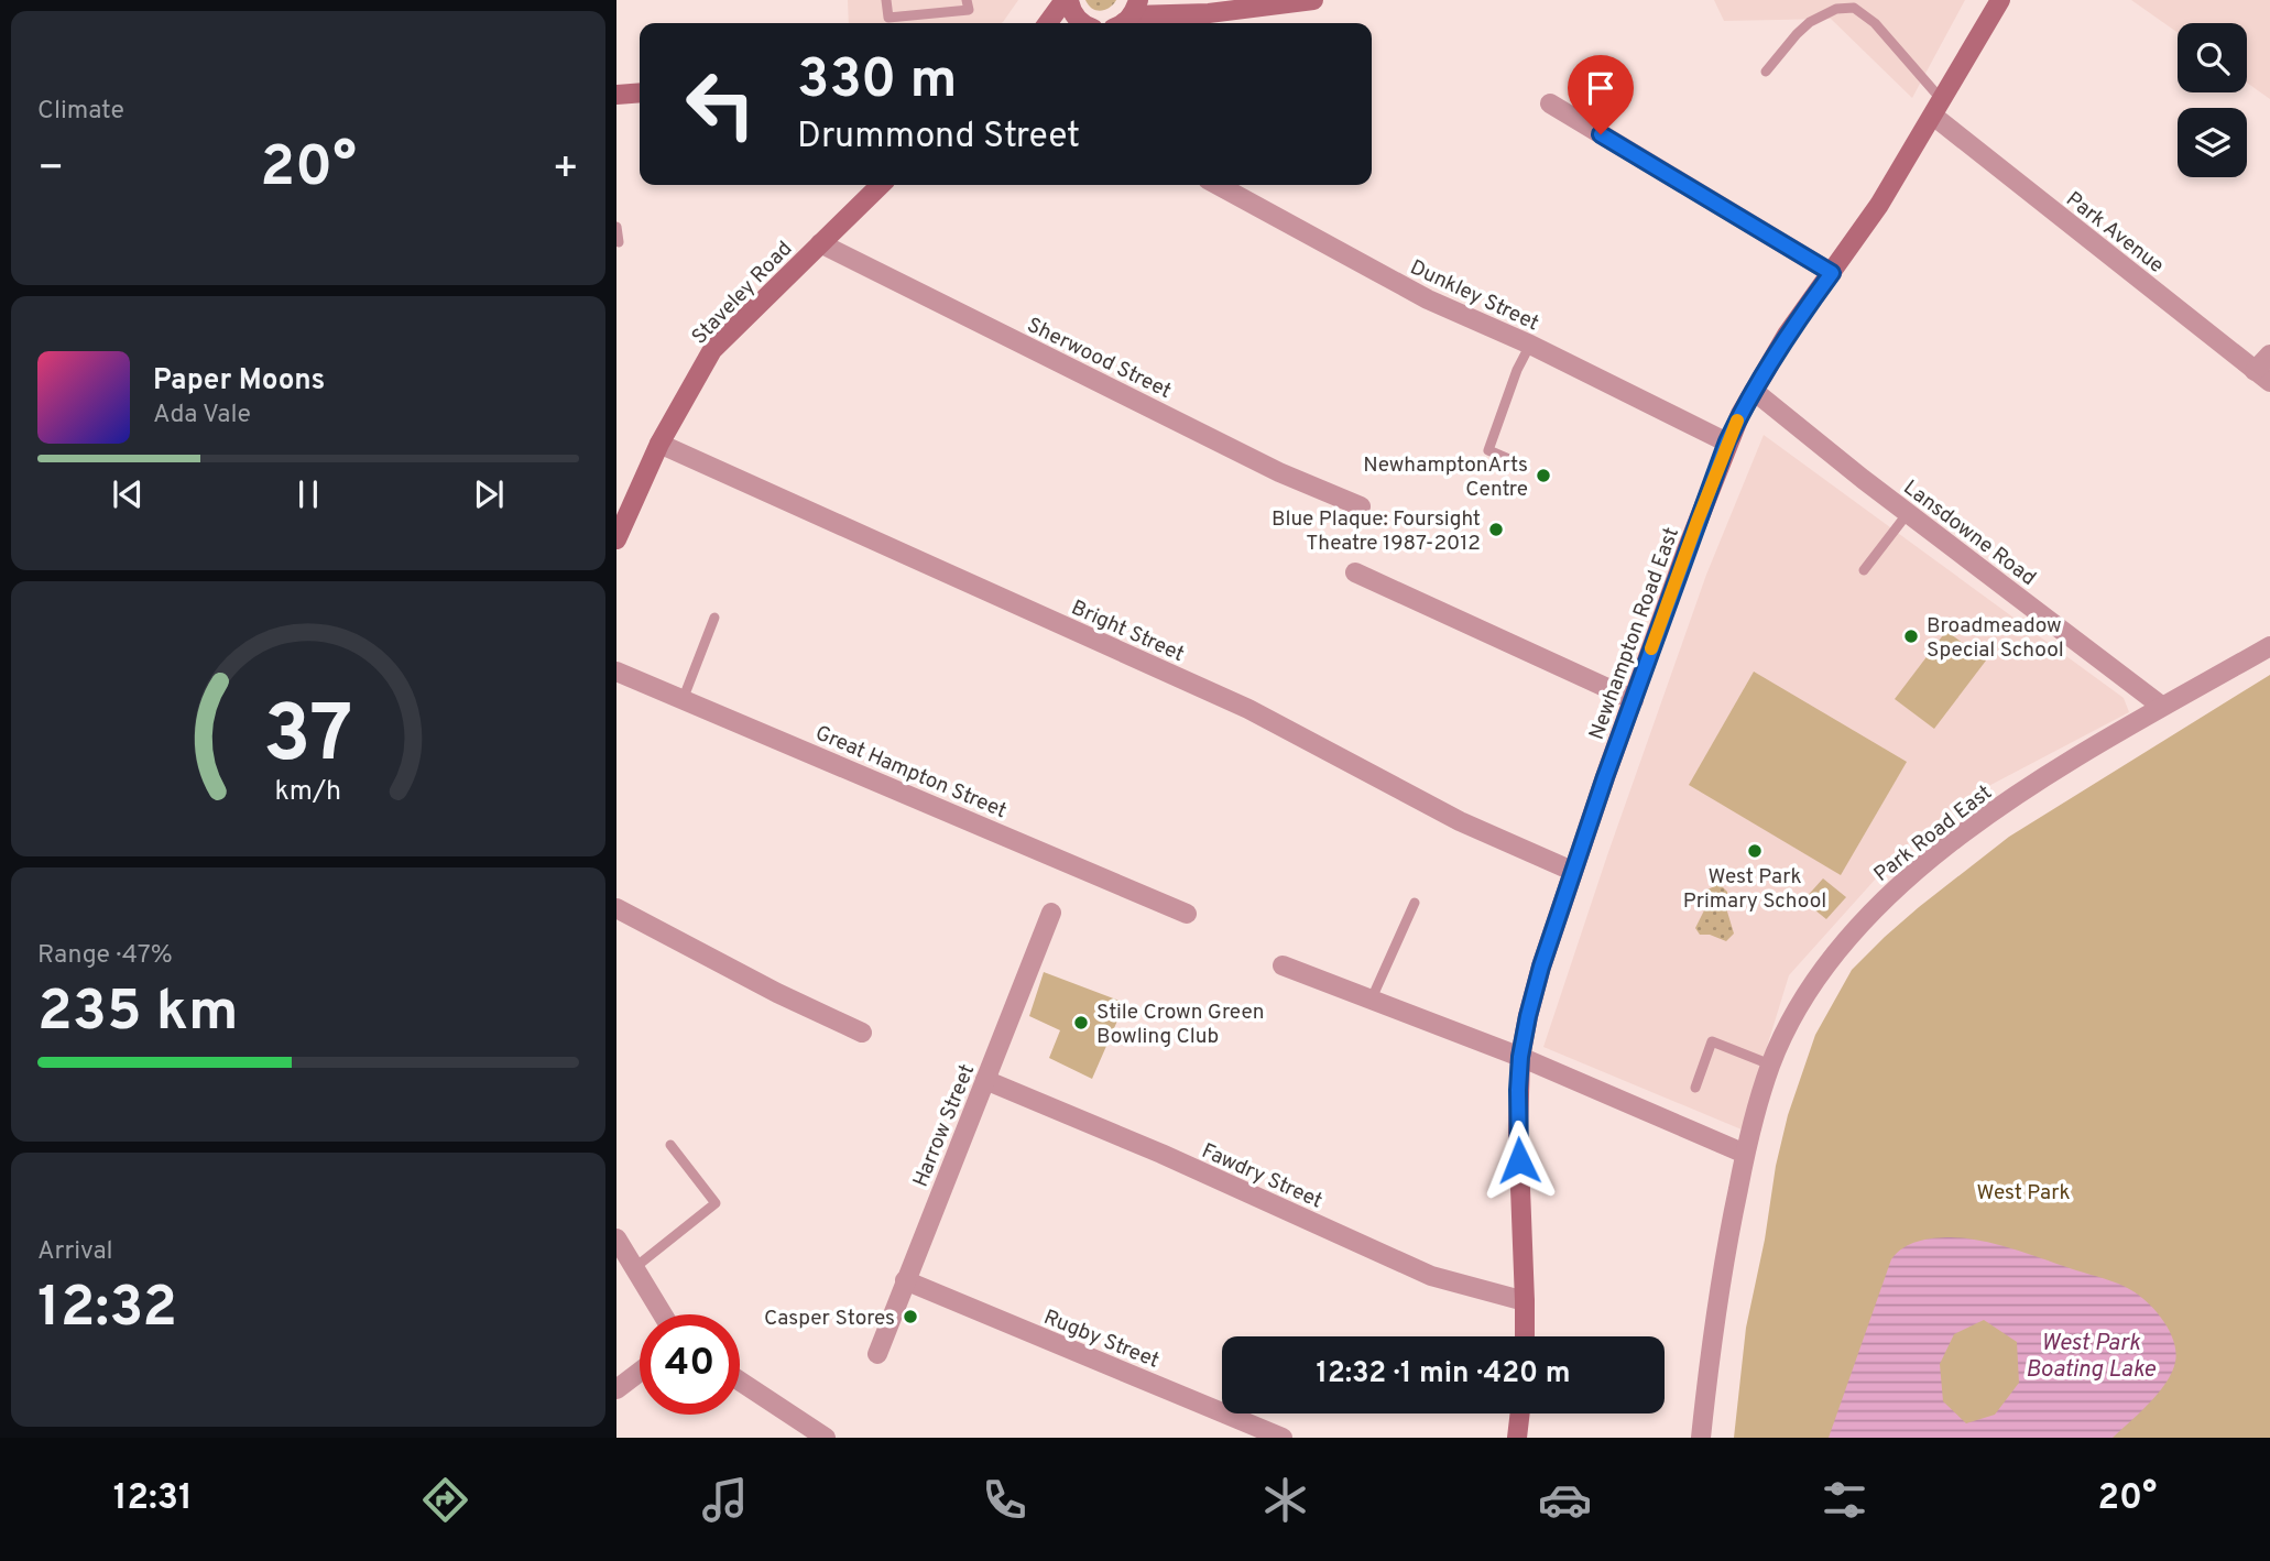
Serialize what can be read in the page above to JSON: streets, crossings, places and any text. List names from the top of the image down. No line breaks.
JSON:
{"streets":{"street":["Park Avenue","Staveley Road","Dunkley Street","Sherwood Street","Lansdowne Road","Bright Street","Newhampton Road East","Great Hampton Street","Park Road East","Harrow Street","Fawdry Street","Rugby Street"]},"crossings":[["Park Avenue","Newhampton Road East"],["Staveley Road","Sherwood Street"],["Staveley Road","Bright Street"],["Dunkley Street","Newhampton Road East"],["Lansdowne Road","Newhampton Road East"],["Lansdowne Road","Park Road East"],["Bright Street","Newhampton Road East"],["Newhampton Road East","Fawdry Street"],["Harrow Street","Fawdry Street"],["Harrow Street","Rugby Street"]],"water":["West Park Boating Lake"],"parks":["West Park"],"places":["NewhamptonArts Centre","Blue Plaque: Foursight Theatre 1987-2012","Broadmeadow Special School","West Park Primary School","Stile Crown Green Bowling Club","Casper Stores"],"page":{"tile":["Climate",["Range · 47%","235 km"],["Arrival","12:32"]],"turn":["330 m","Drummond Street"],"heat":["−","20°","+"],"song":["Paper Moons","Ada Vale"],"limit":"40","trip":"12:32 · 1 min · 420 m","tabs":["12:31","20°"],"gauge":["37","km/h"]}}
